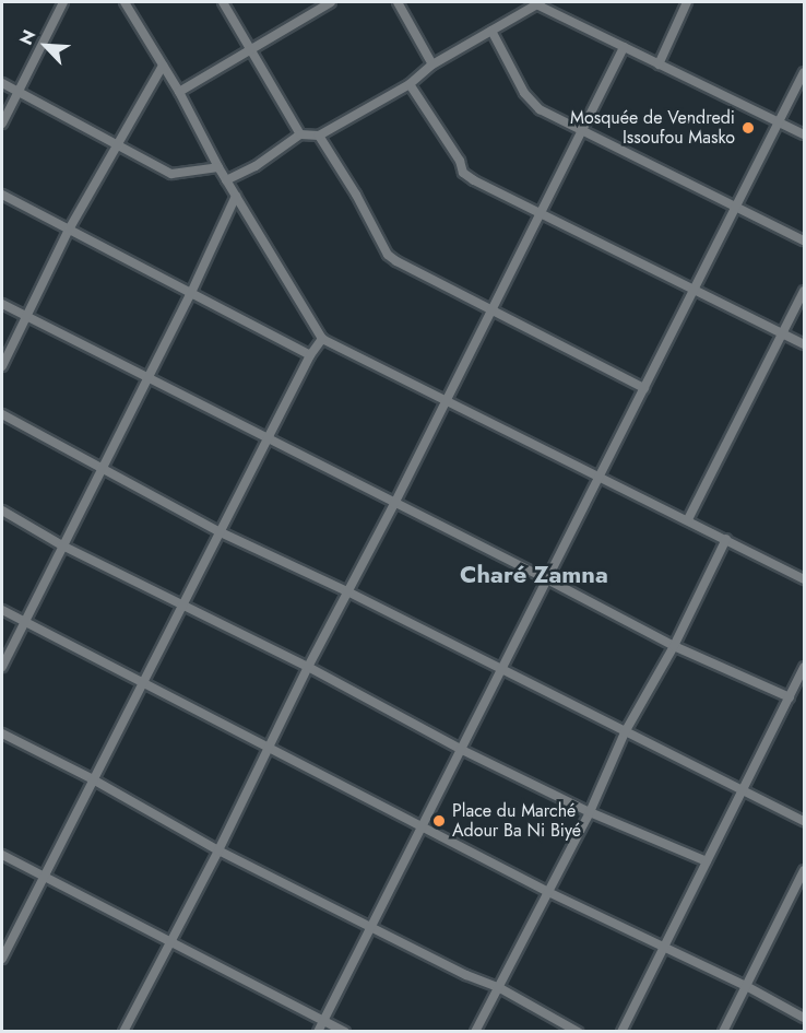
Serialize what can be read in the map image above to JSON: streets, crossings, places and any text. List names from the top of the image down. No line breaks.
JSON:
{"districts":["Charé Zamna"],"places":["Mosquée de Vendredi Issoufou Masko","Place du Marché Adour Ba Ni Biyé"],"north":"top left"}
